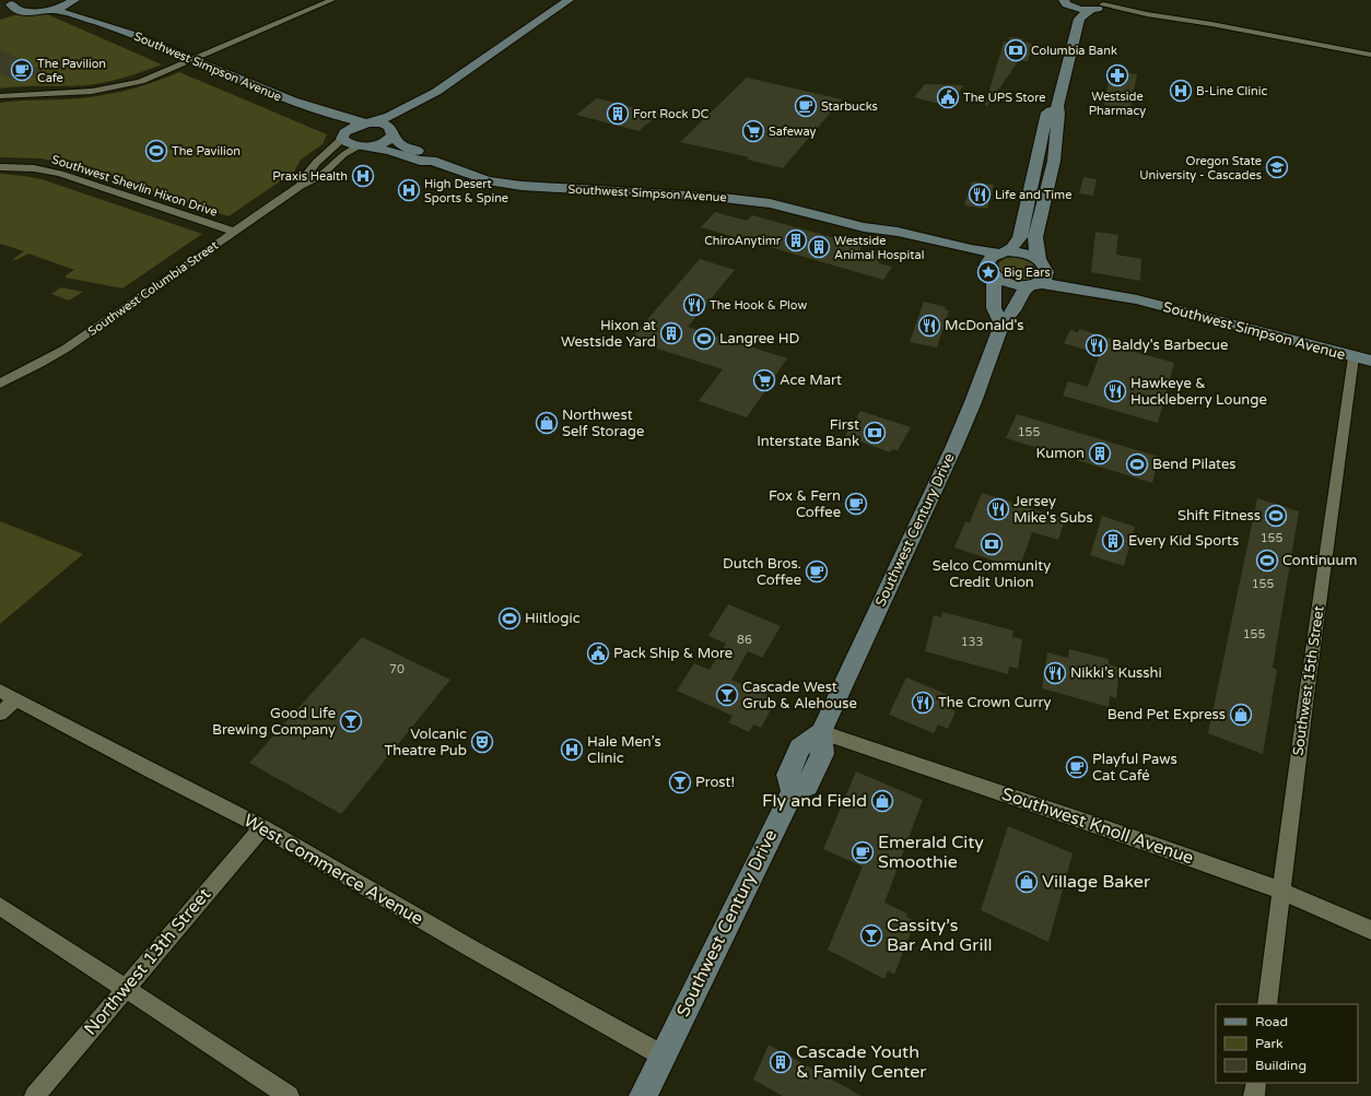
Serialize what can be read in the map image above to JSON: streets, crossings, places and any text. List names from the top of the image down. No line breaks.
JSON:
{"streets":{"street":["Southwest Simpson Avenue","Southwest Shevlin Hixon Drive","Southwest Columbia Street","Southwest Century Drive","Southwest 15th Street","Southwest Knoll Avenue","West Commerce Avenue","Northwest 13th Street"]},"crossings":[["Southwest Simpson Avenue","Southwest Columbia Street"],["Southwest Simpson Avenue","Southwest Century Drive"],["Southwest Simpson Avenue","Southwest 15th Street"],["Southwest Shevlin Hixon Drive","Southwest Columbia Street"],["Southwest Century Drive","Southwest Knoll Avenue"],["Southwest Century Drive","West Commerce Avenue"],["Southwest 15th Street","Southwest Knoll Avenue"],["West Commerce Avenue","Northwest 13th Street"]],"places":{"bank":["Columbia Bank","First Interstate Bank","Selco Community Credit Union"],"cafe":["The Pavilion Cafe","Starbucks","Fox & Fern Coffee","Dutch Bros. Coffee","Playful Paws Cat Café","Emerald City Smoothie"],"pharmacy":["Westside Pharmacy"],"hospital":["B-Line Clinic","Praxis Health","High Desert Sports & Spine","Hale Men’s Clinic"],"public building":["The UPS Store","Pack Ship & More"],"building":["Fort Rock DC","ChiroAnytimr","Westside Animal Hospital","Hixon at Westside Yard","Kumon","Every Kid Sports","Cascade Youth & Family Center"],"supermarket":["Safeway","Ace Mart"],"sports":["The Pavilion","Langree HD","Bend Pilates","Shift Fitness","Continuum","Hiitlogic"],"school or university":["Oregon State University - Cascades"],"restaurant":["Life and Time","The Hook & Plow","McDonald's","Baldy's Barbecue","Hawkeye & Huckleberry Lounge","Jersey Mike's Subs","Nikki’s Kusshi","The Crown Curry"],"place":["Big Ears"],"shop":["Northwest Self Storage","Bend Pet Express","Fly and Field","Village Baker"],"bar":["Cascade West Grub & Alehouse","Good Life Brewing Company","Prost!","Cassity’s Bar And Grill"],"theatre":["Volcanic Theatre Pub"]},"house_numbers":["155","155","155","155","86","133","70"],"legend":["Road","Park","Building"]}
